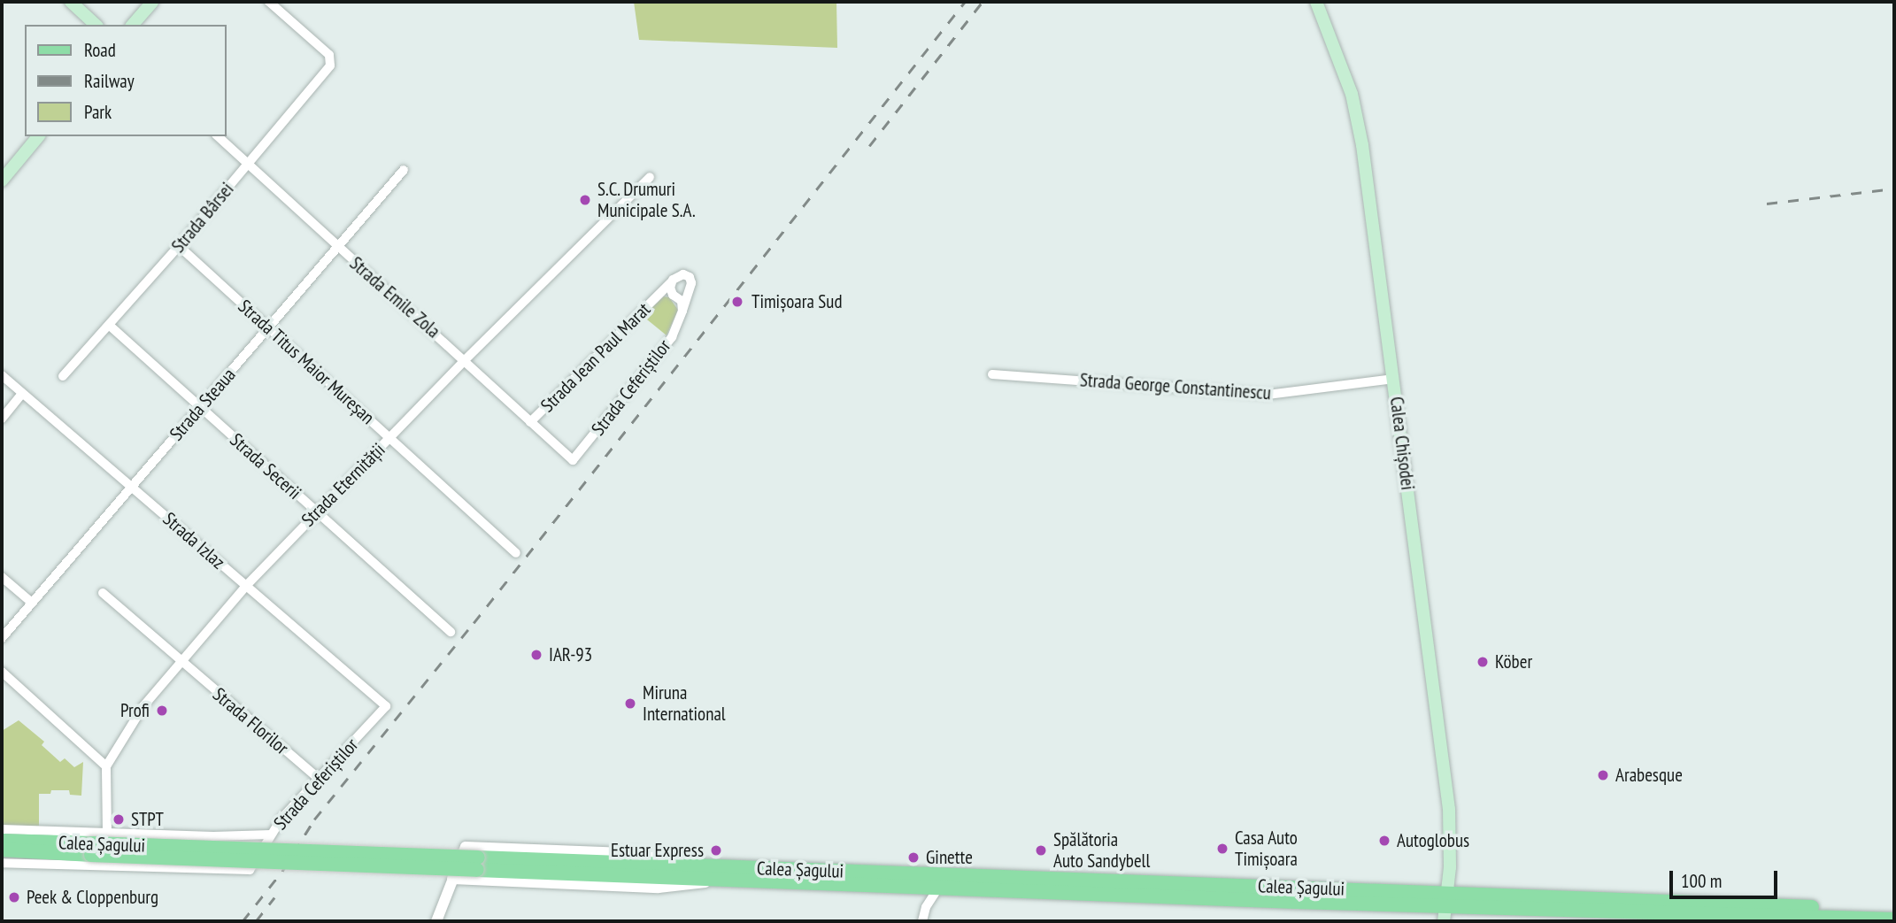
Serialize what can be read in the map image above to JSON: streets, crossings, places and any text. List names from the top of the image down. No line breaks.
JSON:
{"streets":{"main road":["Calea Chișodei","Calea Șagului"],"street":["Strada Bârsei","Strada Emile Zola","Strada Jean Paul Marat","Strada Titus Maior Mureșan","Strada George Constantinescu","Strada Ceferiștilor","Strada Steaua","Strada Secerii","Strada Eternității","Strada Izlaz","Strada Florilor"]},"crossings":[["Strada Bârsei","Strada Emile Zola"],["Strada Bârsei","Strada Titus Maior Mureșan"],["Strada Bârsei","Strada Secerii"],["Strada Emile Zola","Strada Jean Paul Marat"],["Strada Emile Zola","Strada Ceferiștilor"],["Strada Emile Zola","Strada Steaua"],["Strada Emile Zola","Strada Eternității"],["Strada Jean Paul Marat","Strada Ceferiștilor"],["Strada Titus Maior Mureșan","Strada Steaua"],["Strada Titus Maior Mureșan","Strada Eternității"],["Strada George Constantinescu","Calea Chișodei"],["Strada Ceferiștilor","Strada Izlaz"],["Strada Ceferiștilor","Strada Florilor"],["Strada Ceferiștilor","Calea Șagului"],["Strada Steaua","Strada Secerii"],["Strada Steaua","Strada Izlaz"],["Calea Chișodei","Calea Șagului"],["Strada Secerii","Strada Eternității"],["Strada Eternității","Strada Izlaz"],["Strada Eternității","Strada Florilor"]],"places":["S.C. Drumuri Municipale S.A.","Timișoara Sud","IAR-93","Köber","Miruna International","Profi","Arabesque","STPT","Autoglobus","Casa Auto Timișoara","Estuar Express","Spălătoria Auto Sandybell","Ginette","Peek & Cloppenburg"],"legend":["Road","Railway","Park"],"scale_bar":"100 m"}
